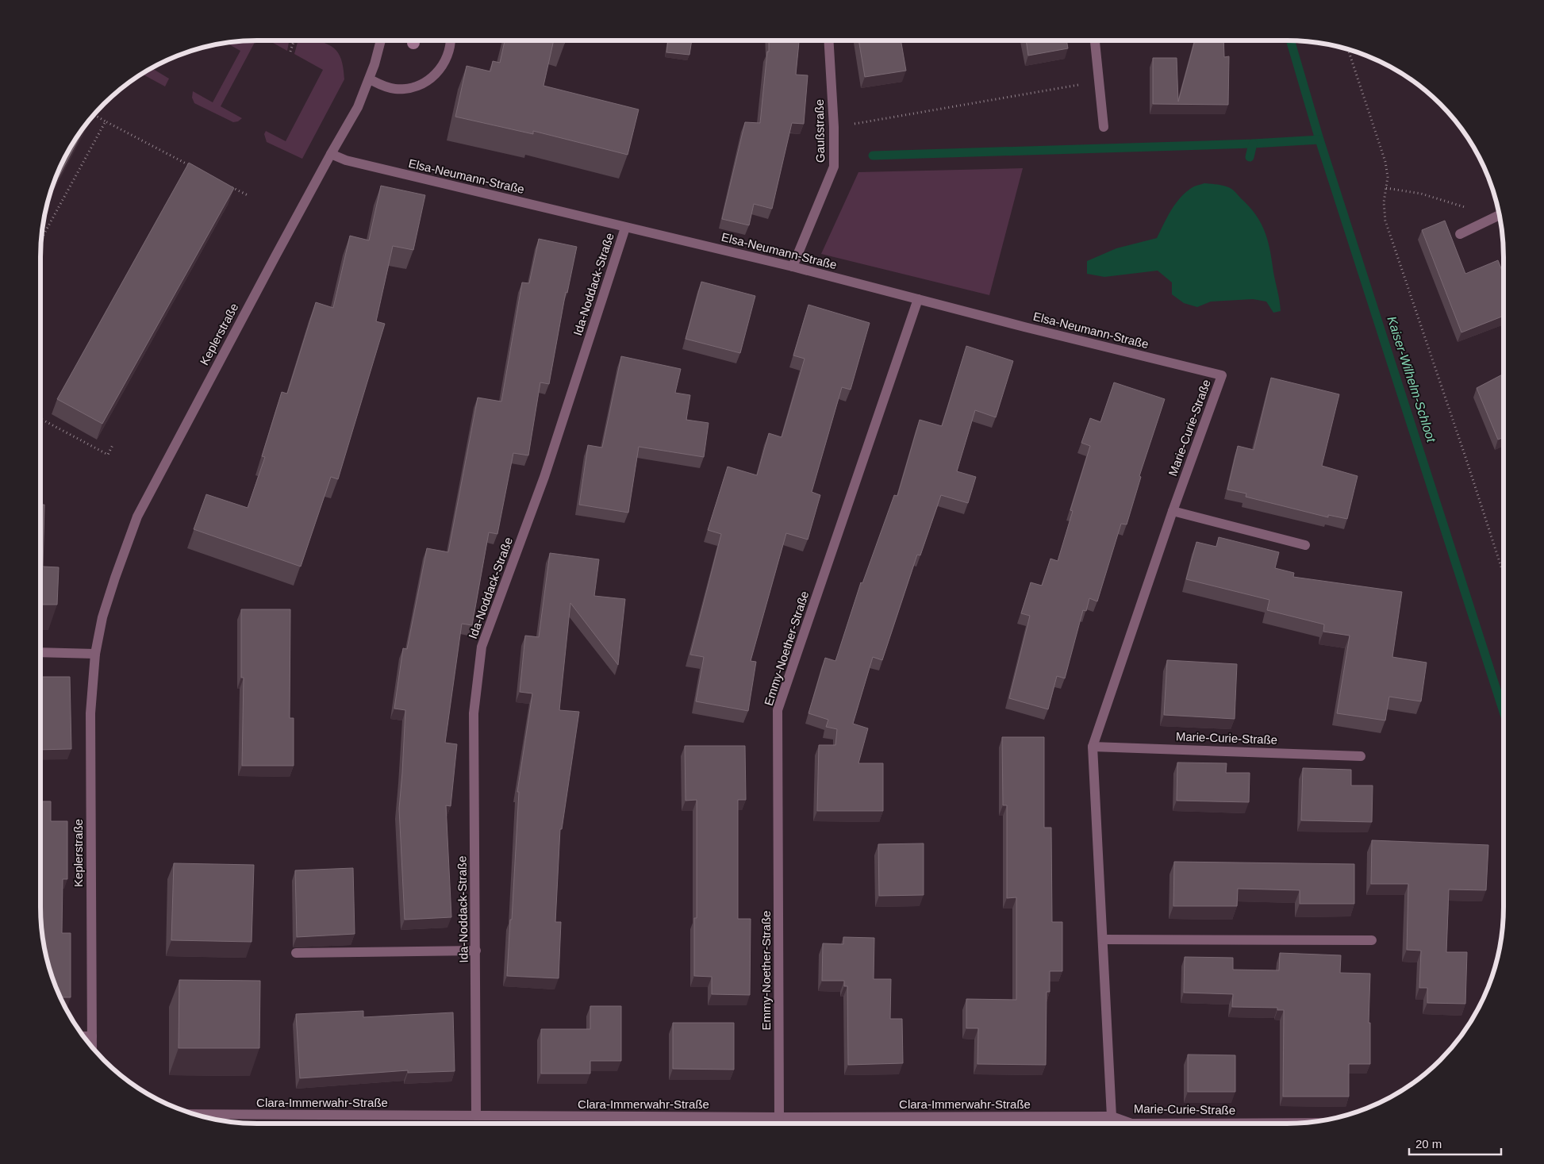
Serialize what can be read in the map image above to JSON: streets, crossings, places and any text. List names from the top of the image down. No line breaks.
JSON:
{"streets":{"street":["Gaußstraße","Elsa-Neumann-Straße","Ida-Noddack-Straße","Keplerstraße","Marie-Curie-Straße","Emmy-Noether-Straße","Clara-Immerwahr-Straße"]},"crossings":[["Gaußstraße","Elsa-Neumann-Straße"],["Elsa-Neumann-Straße","Ida-Noddack-Straße"],["Elsa-Neumann-Straße","Keplerstraße"],["Elsa-Neumann-Straße","Marie-Curie-Straße"],["Elsa-Neumann-Straße","Emmy-Noether-Straße"],["Ida-Noddack-Straße","Clara-Immerwahr-Straße"],["Marie-Curie-Straße","Clara-Immerwahr-Straße"],["Emmy-Noether-Straße","Clara-Immerwahr-Straße"]],"water":["Kaiser-Wilhelm-Schloot"],"scale_bar":"20 m"}
